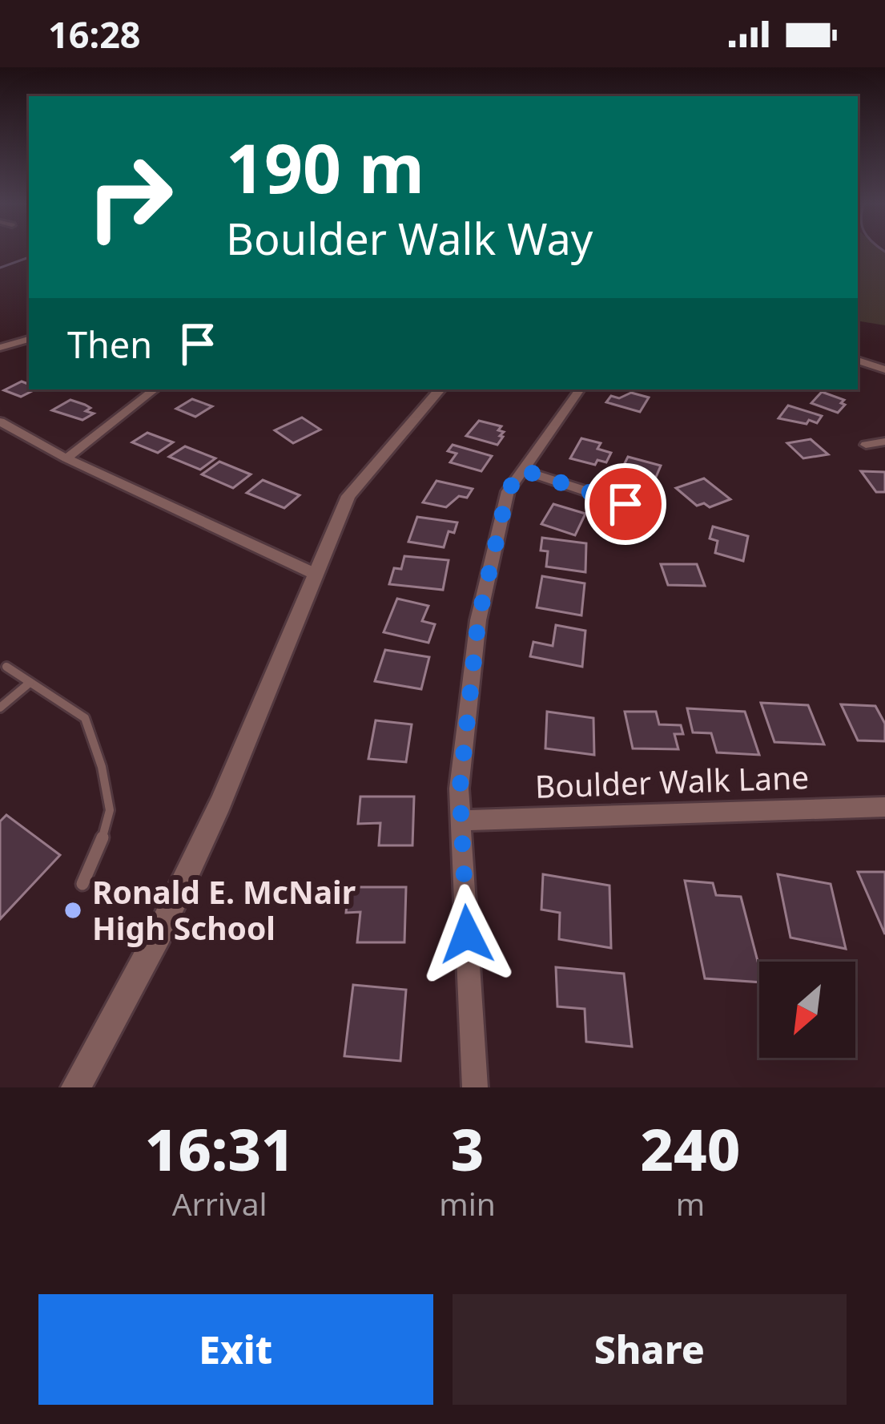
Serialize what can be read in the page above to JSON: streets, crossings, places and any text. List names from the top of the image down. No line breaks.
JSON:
{"streets":{"street":["Boulder Walk Lane"]},"places":["Ronald E. McNair High School"],"north":"bottom left","page":{"status":"16:28","turn":["190 m","Boulder Walk Way"],"then":"Then","eta":["16:31","Arrival","3","min","240","m"],"buttons":["Exit","Share"]}}
